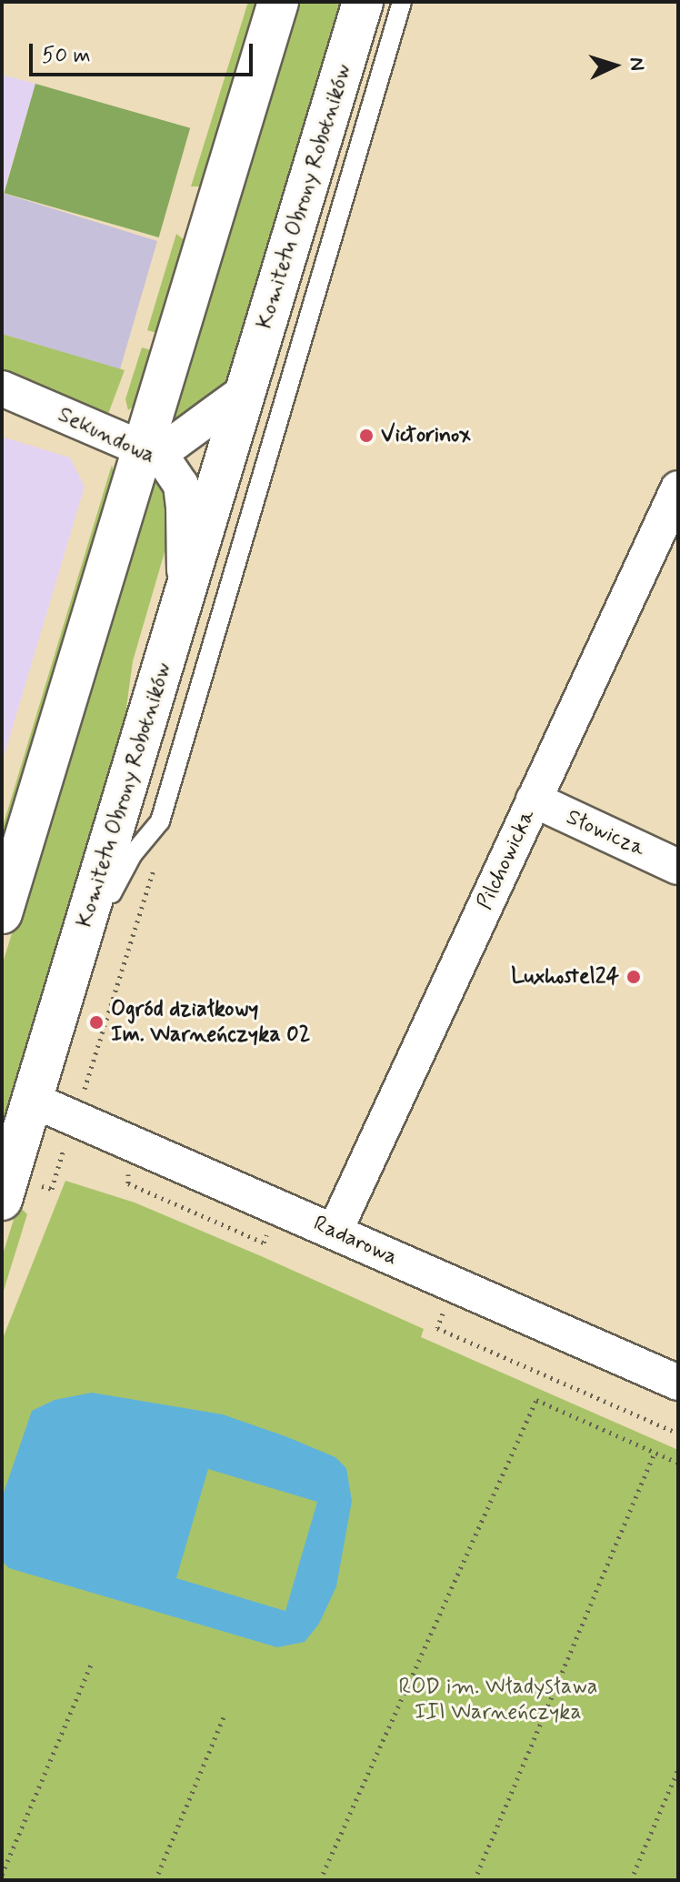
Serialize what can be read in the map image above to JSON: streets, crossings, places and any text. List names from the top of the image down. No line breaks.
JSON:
{"streets":{"street":["Komitetu Obrony Robotników","Sekundowa","Słowicza","Pilchowicka","Radarowa"]},"crossings":[["Komitetu Obrony Robotników","Sekundowa"],["Komitetu Obrony Robotników","Radarowa"],["Słowicza","Pilchowicka"],["Pilchowicka","Radarowa"]],"parks":["ROD im. Władysława III Warneńczyka"],"places":["Victorinox","Luxhostel24","Ogród działkowy Im. Warneńczyka 02"],"scale_bar":"50 m","north":"right"}
